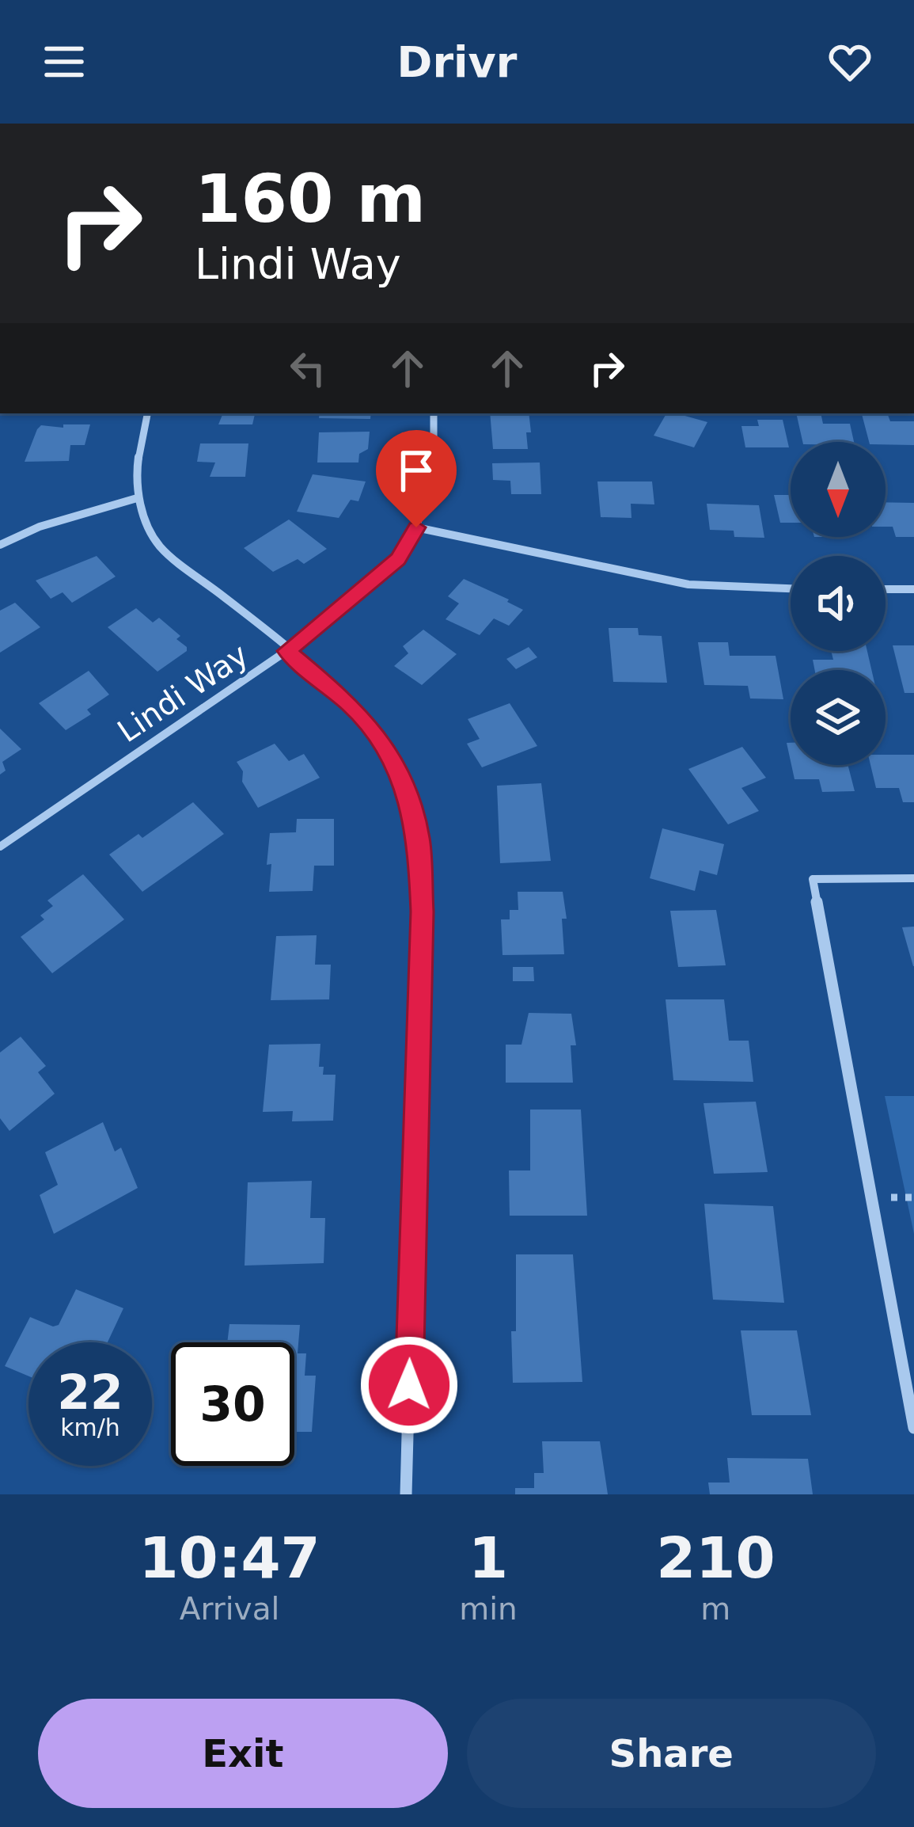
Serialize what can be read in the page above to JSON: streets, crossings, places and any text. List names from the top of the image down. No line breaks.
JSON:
{"streets":{"street":["Lindi Way"]},"north":"bottom","page":{"header":"Drivr","turn":["160 m","Lindi Way"],"speed":"22 km/h","limit":"30","eta":["10:47","Arrival","1","min","210","m"],"buttons":["Exit","Share"]}}
